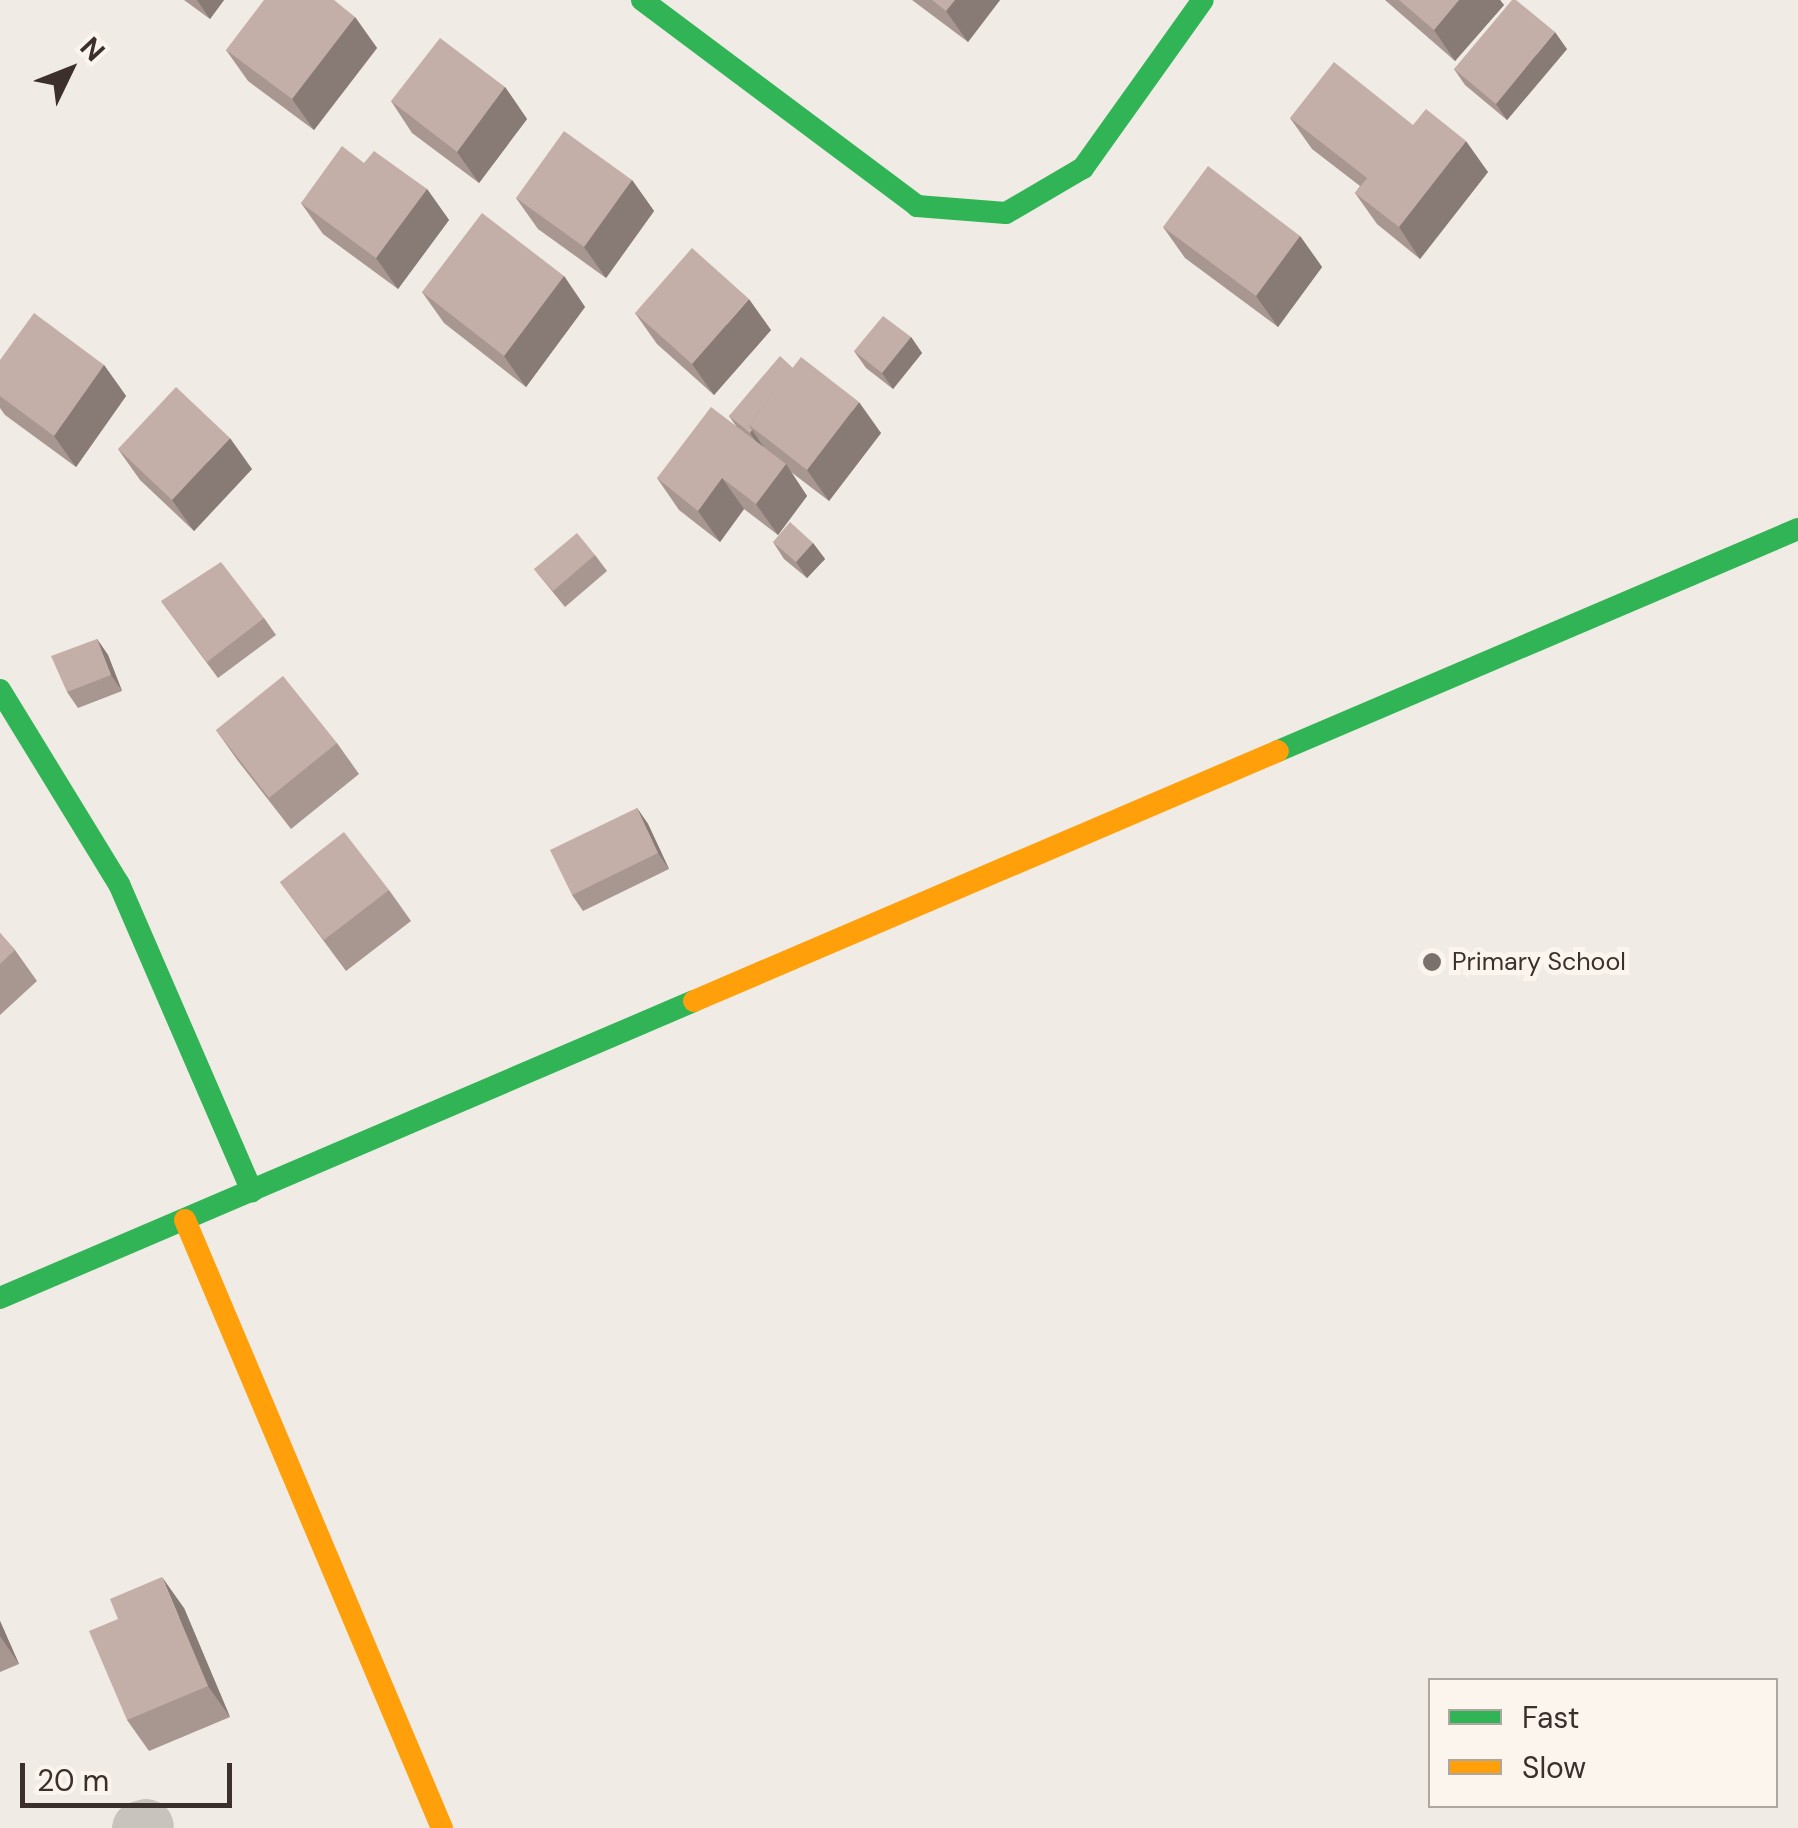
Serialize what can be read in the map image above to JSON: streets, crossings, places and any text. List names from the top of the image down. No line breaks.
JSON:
{"places":["Primary School"],"legend":["Fast","Slow"],"scale_bar":"20 m","north":"top right"}
